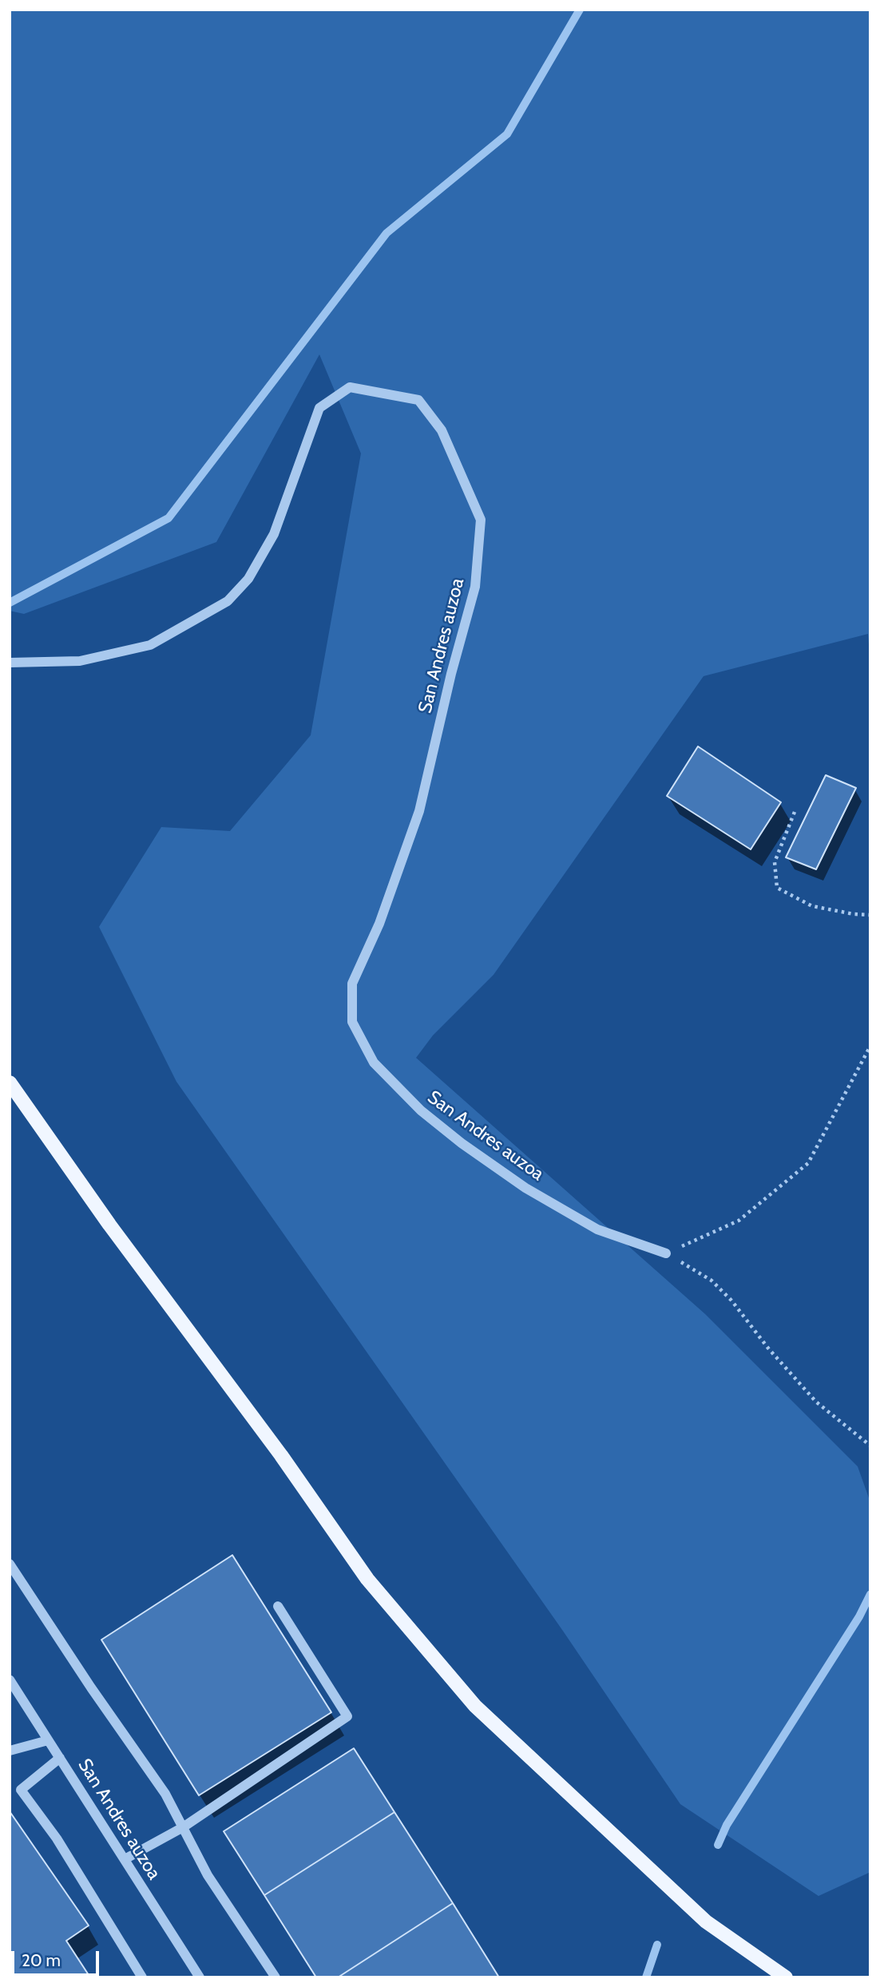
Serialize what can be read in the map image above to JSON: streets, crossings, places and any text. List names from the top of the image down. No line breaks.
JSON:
{"streets":{"street":["San Andres auzoa"]},"scale_bar":"20 m"}
